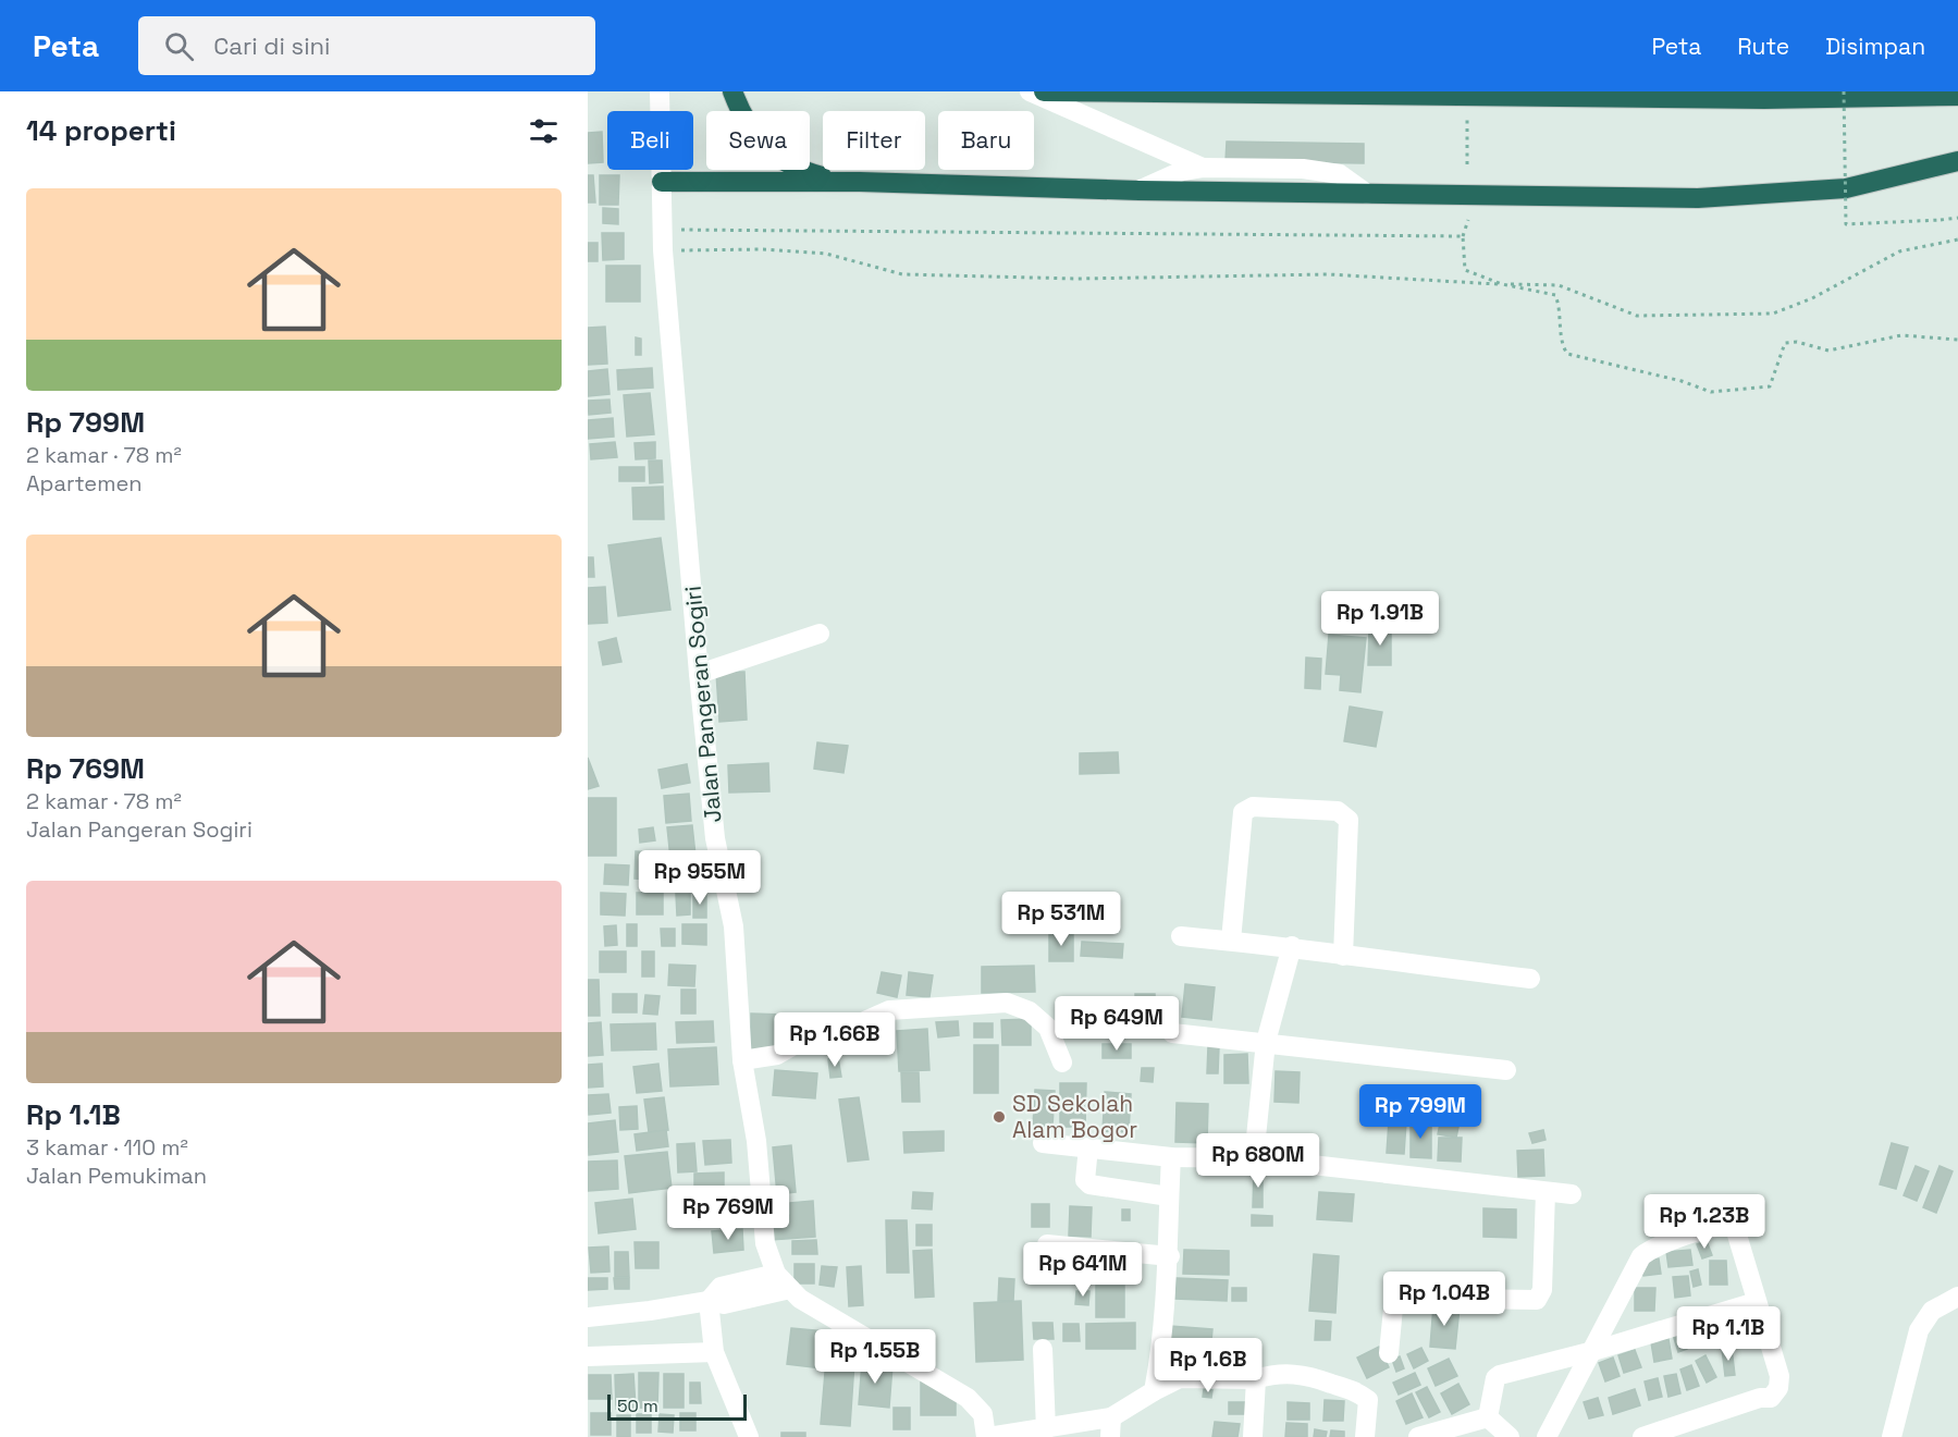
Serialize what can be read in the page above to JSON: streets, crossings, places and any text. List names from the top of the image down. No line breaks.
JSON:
{"streets":{"street":["Jalan Pangeran Sogiri"]},"places":["SD Sekolah Alam Bogor"],"scale_bar":"50 m","page":{"header":"Peta","search":"Cari di sini","nav":["Peta","Rute","Disimpan"],"heading":"14 properti","chip":["Beli","Sewa","Filter","Baru"],"list":[{"name":"Rp 799M","note":"2 kamar · 78 m² · Apartemen"},{"name":"Rp 769M","note":"2 kamar · 78 m² · Jalan Pangeran Sogiri"},{"name":"Rp 1.1B","note":"3 kamar · 110 m² · Jalan Pemukiman"}],"price":["Rp 1.91B","Rp 955M","Rp 531M","Rp 649M","Rp 1.66B","Rp 799M","Rp 680M","Rp 769M","Rp 1.23B","Rp 641M","Rp 1.04B","Rp 1.1B","Rp 1.55B","Rp 1.6B"],"scale":"50 m"}}
